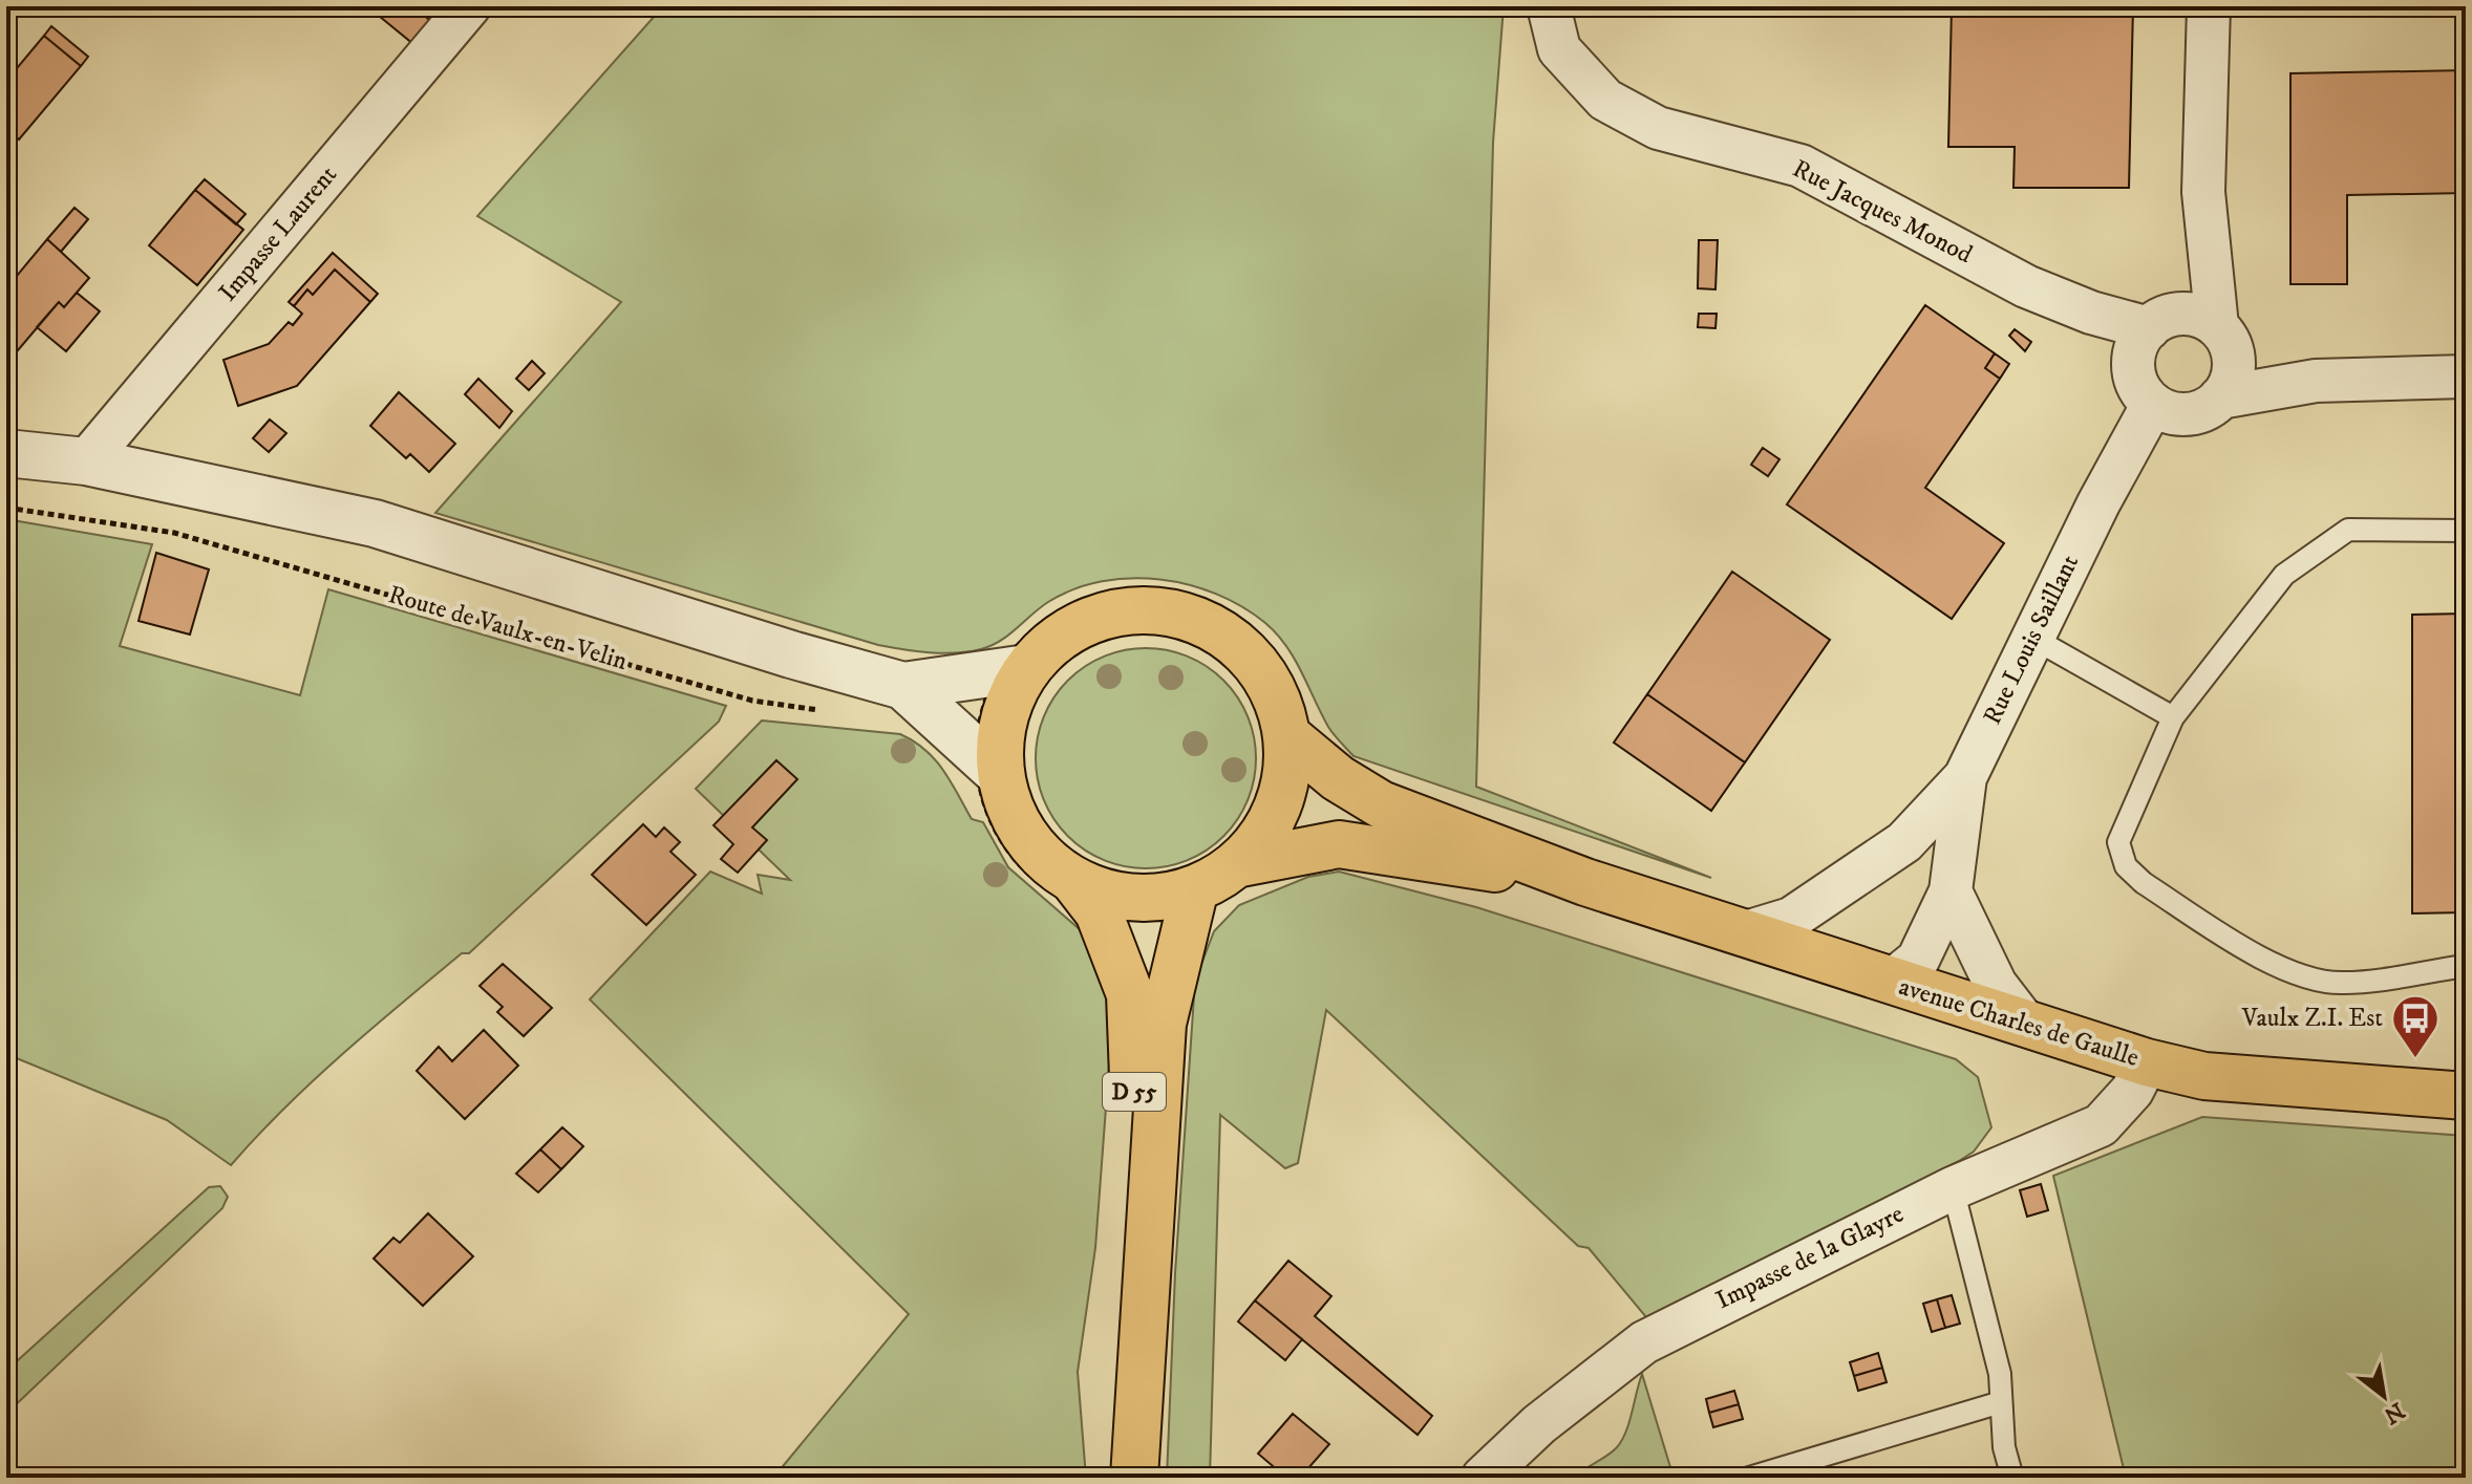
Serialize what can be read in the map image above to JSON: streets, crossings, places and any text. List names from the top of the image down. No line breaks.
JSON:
{"streets":{"main road":["avenue Charles de Gaulle","D 55"],"street":["Rue Jacques Monod","Impasse Laurent","Rue Louis Saillant","Impasse de la Glayre"],"path":["Route de Vaulx-en-Velin"]},"crossings":[["Rue Jacques Monod","Rue Louis Saillant"],["Rue Louis Saillant","avenue Charles de Gaulle"],["avenue Charles de Gaulle","D 55"],["avenue Charles de Gaulle","Impasse de la Glayre"]],"places":{"bus stop":["Vaulx Z.I. Est"]},"north":"bottom right"}
